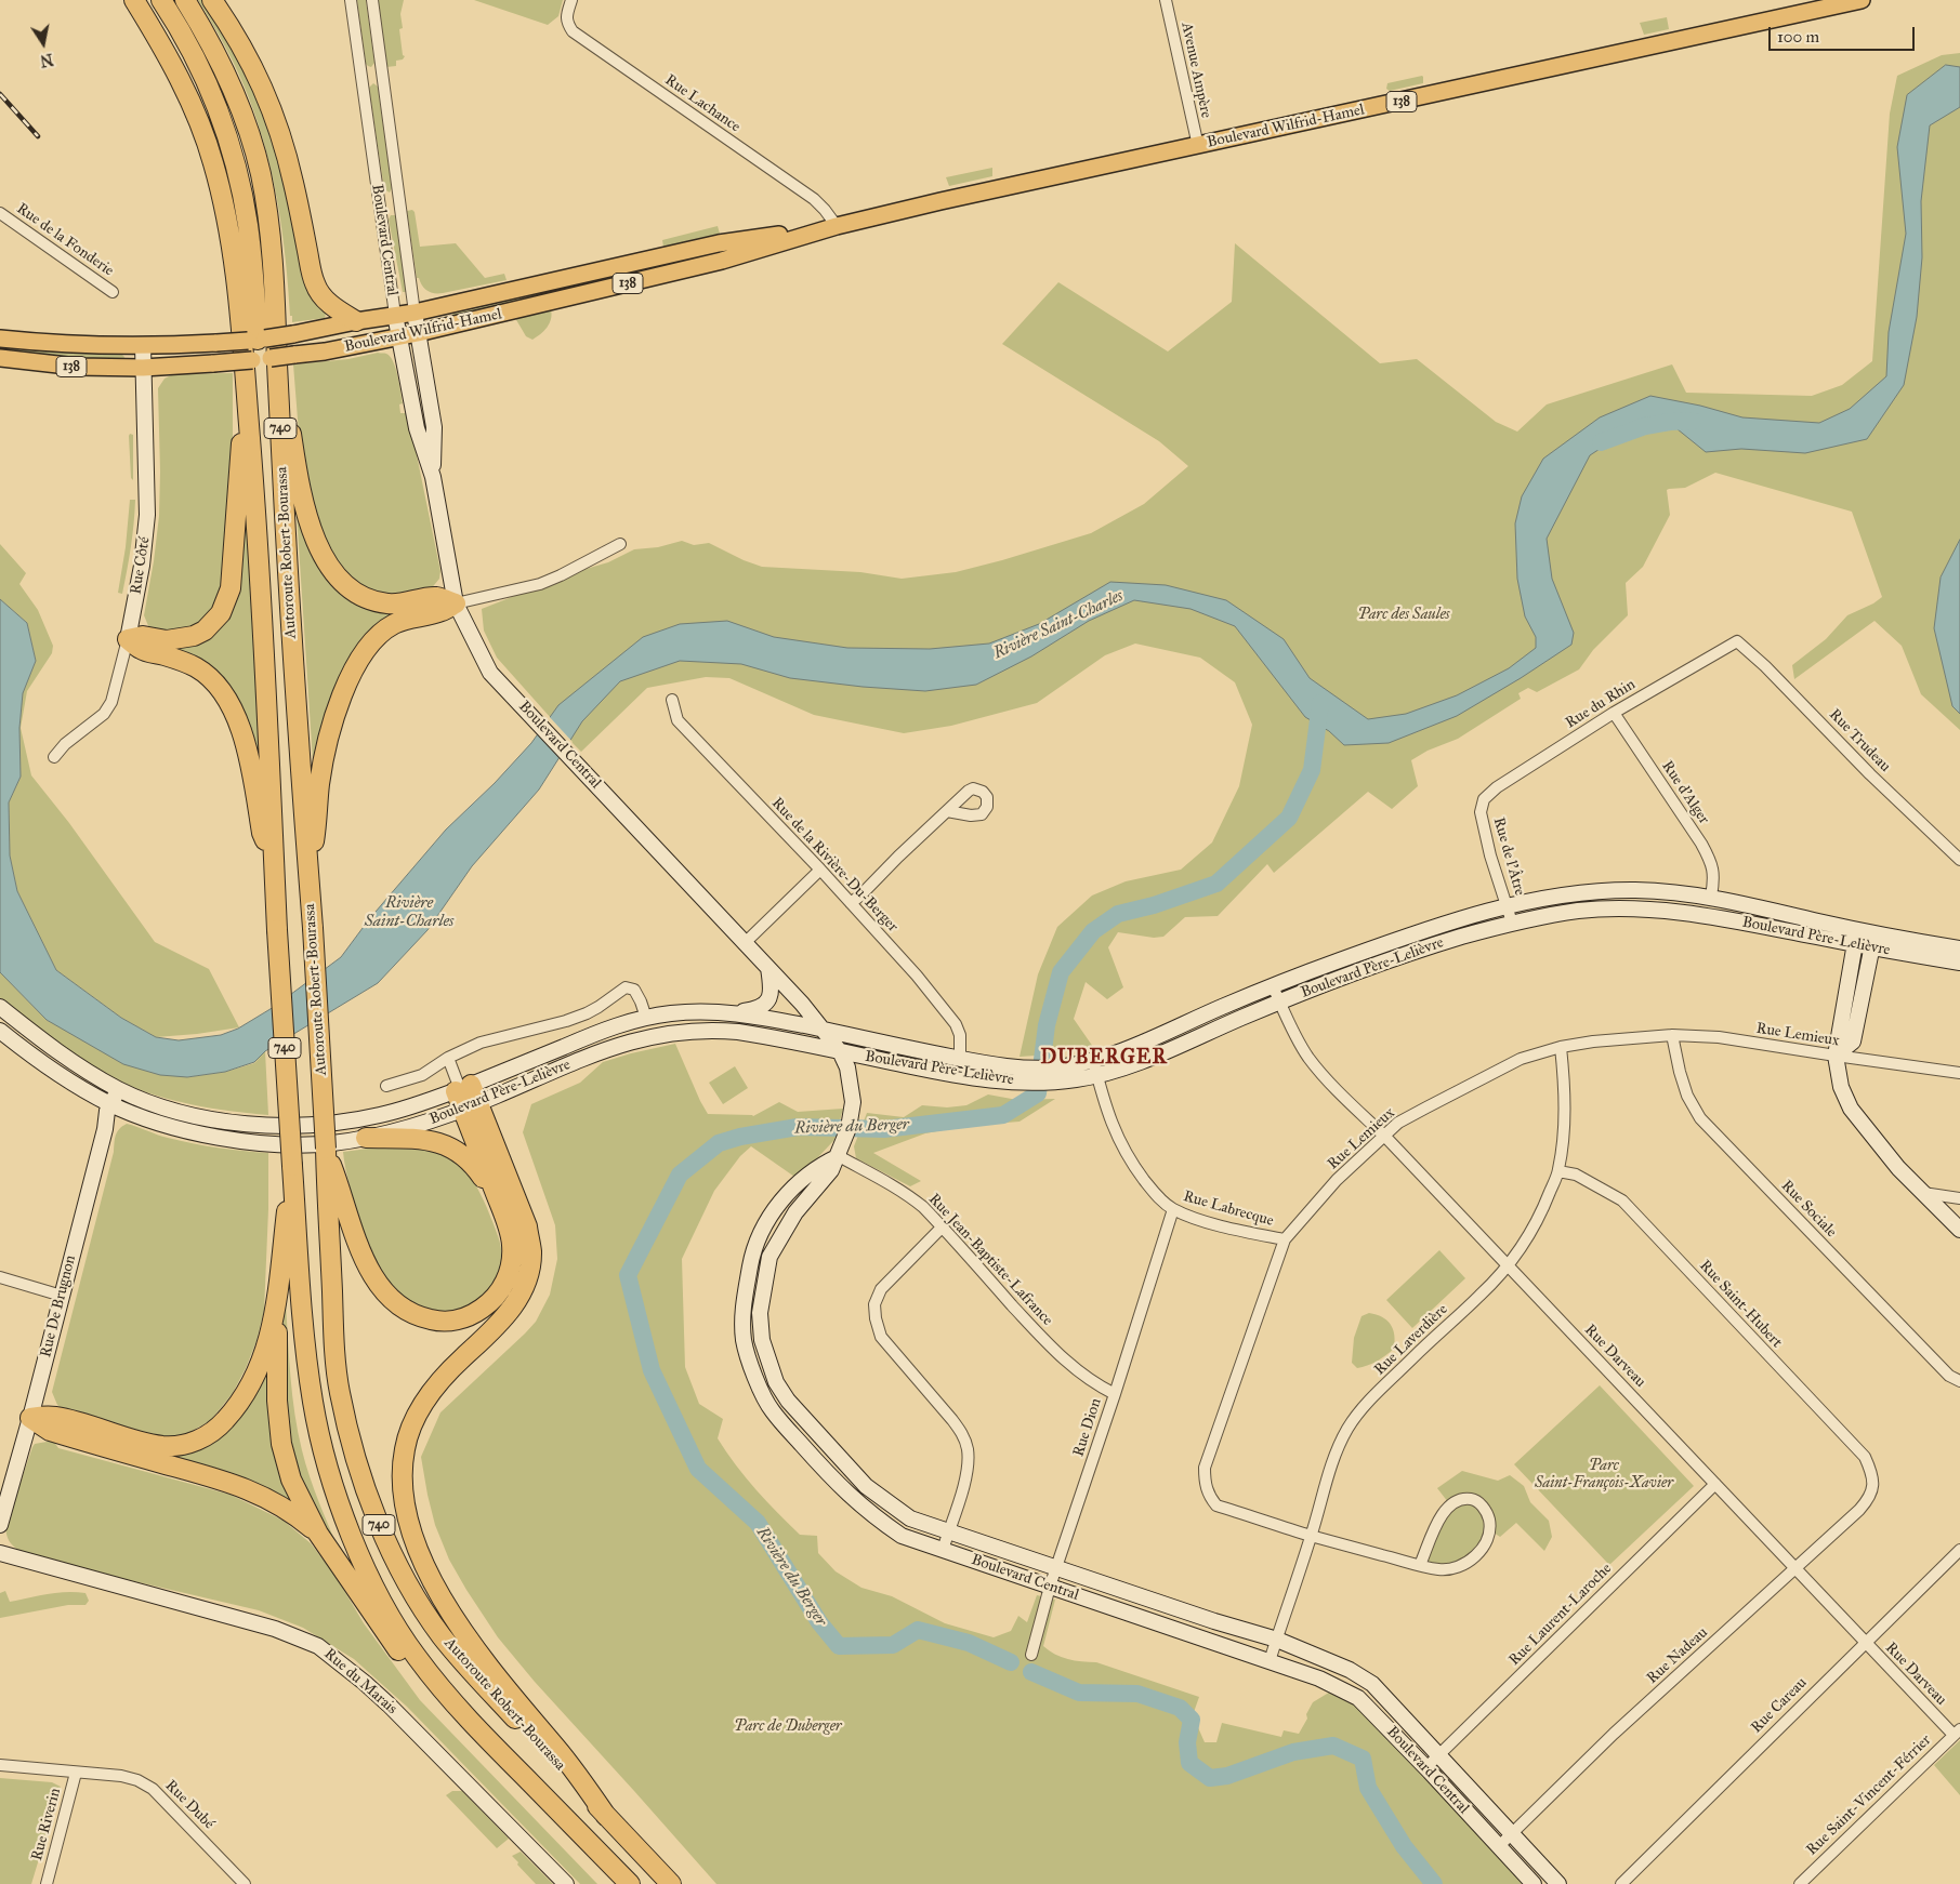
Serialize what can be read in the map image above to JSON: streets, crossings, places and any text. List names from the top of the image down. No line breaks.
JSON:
{"streets":{"highway":["740","Autoroute Robert-Bourassa"],"main road":["138","Boulevard Wilfrid-Hamel"],"street":["Avenue Ampère","Rue Lachance","Rue de la Fonderie","Boulevard Central","Rue Côté","Rue du Rhin","Rue Trudeau","Rue d'Alger","Rue de l'Âtre","Rue de la Rivière-Du-Berger","Boulevard Père-Lelièvre","Rue Lemieux","Rue Labrecque","Rue Sociale","Rue Jean-Baptiste-Lafrance","Rue Saint-Hubert","Rue De Brugnon","Rue Laverdière","Rue Darveau","Rue Dion","Rue Laurent-Laroche","Rue Nadeau","Rue du Marais","Rue Careau","Rue Saint-Vincent-Férrier","Rue Dubé","Rue Riverin"]},"crossings":[["Avenue Ampère","Boulevard Wilfrid-Hamel"],["Rue Lachance","Boulevard Wilfrid-Hamel"],["Boulevard Wilfrid-Hamel","Boulevard Central"],["Boulevard Wilfrid-Hamel","Rue Côté"],["Boulevard Central","Boulevard Père-Lelièvre"],["Boulevard Central","Rue Jean-Baptiste-Lafrance"],["Boulevard Central","Rue Laverdière"],["Boulevard Central","Rue Dion"],["Boulevard Central","Rue Laurent-Laroche"],["Boulevard Central","Rue Nadeau"],["Rue du Rhin","Rue Trudeau"],["Rue du Rhin","Rue d'Alger"],["Rue du Rhin","Rue de l'Âtre"],["Rue d'Alger","Boulevard Père-Lelièvre"],["Rue de l'Âtre","Boulevard Père-Lelièvre"],["Rue de la Rivière-Du-Berger","Boulevard Père-Lelièvre"],["Boulevard Père-Lelièvre","Rue Labrecque"],["Boulevard Père-Lelièvre","Rue De Brugnon"],["Boulevard Père-Lelièvre","Rue Darveau"],["Rue Lemieux","Rue Labrecque"],["Rue Lemieux","Rue Sociale"],["Rue Lemieux","Rue Laverdière"],["Rue Lemieux","Rue Darveau"],["Rue Labrecque","Rue Dion"],["Rue Jean-Baptiste-Lafrance","Rue Dion"],["Rue Saint-Hubert","Rue Laverdière"],["Rue Saint-Hubert","Rue Nadeau"],["Rue Laverdière","Rue Darveau"],["Rue Darveau","Rue Laurent-Laroche"],["Rue Darveau","Rue Nadeau"],["Rue Darveau","Rue Careau"],["Rue Darveau","Rue Saint-Vincent-Férrier"],["Rue Dubé","Rue Riverin"]],"districts":["DUBERGER"],"water":["Rivière Saint-Charles","Rivière du Berger"],"parks":["Parc des Saules","Parc Saint-François-Xavier","Parc de Duberger"],"scale_bar":"100 m","north":"bottom"}
